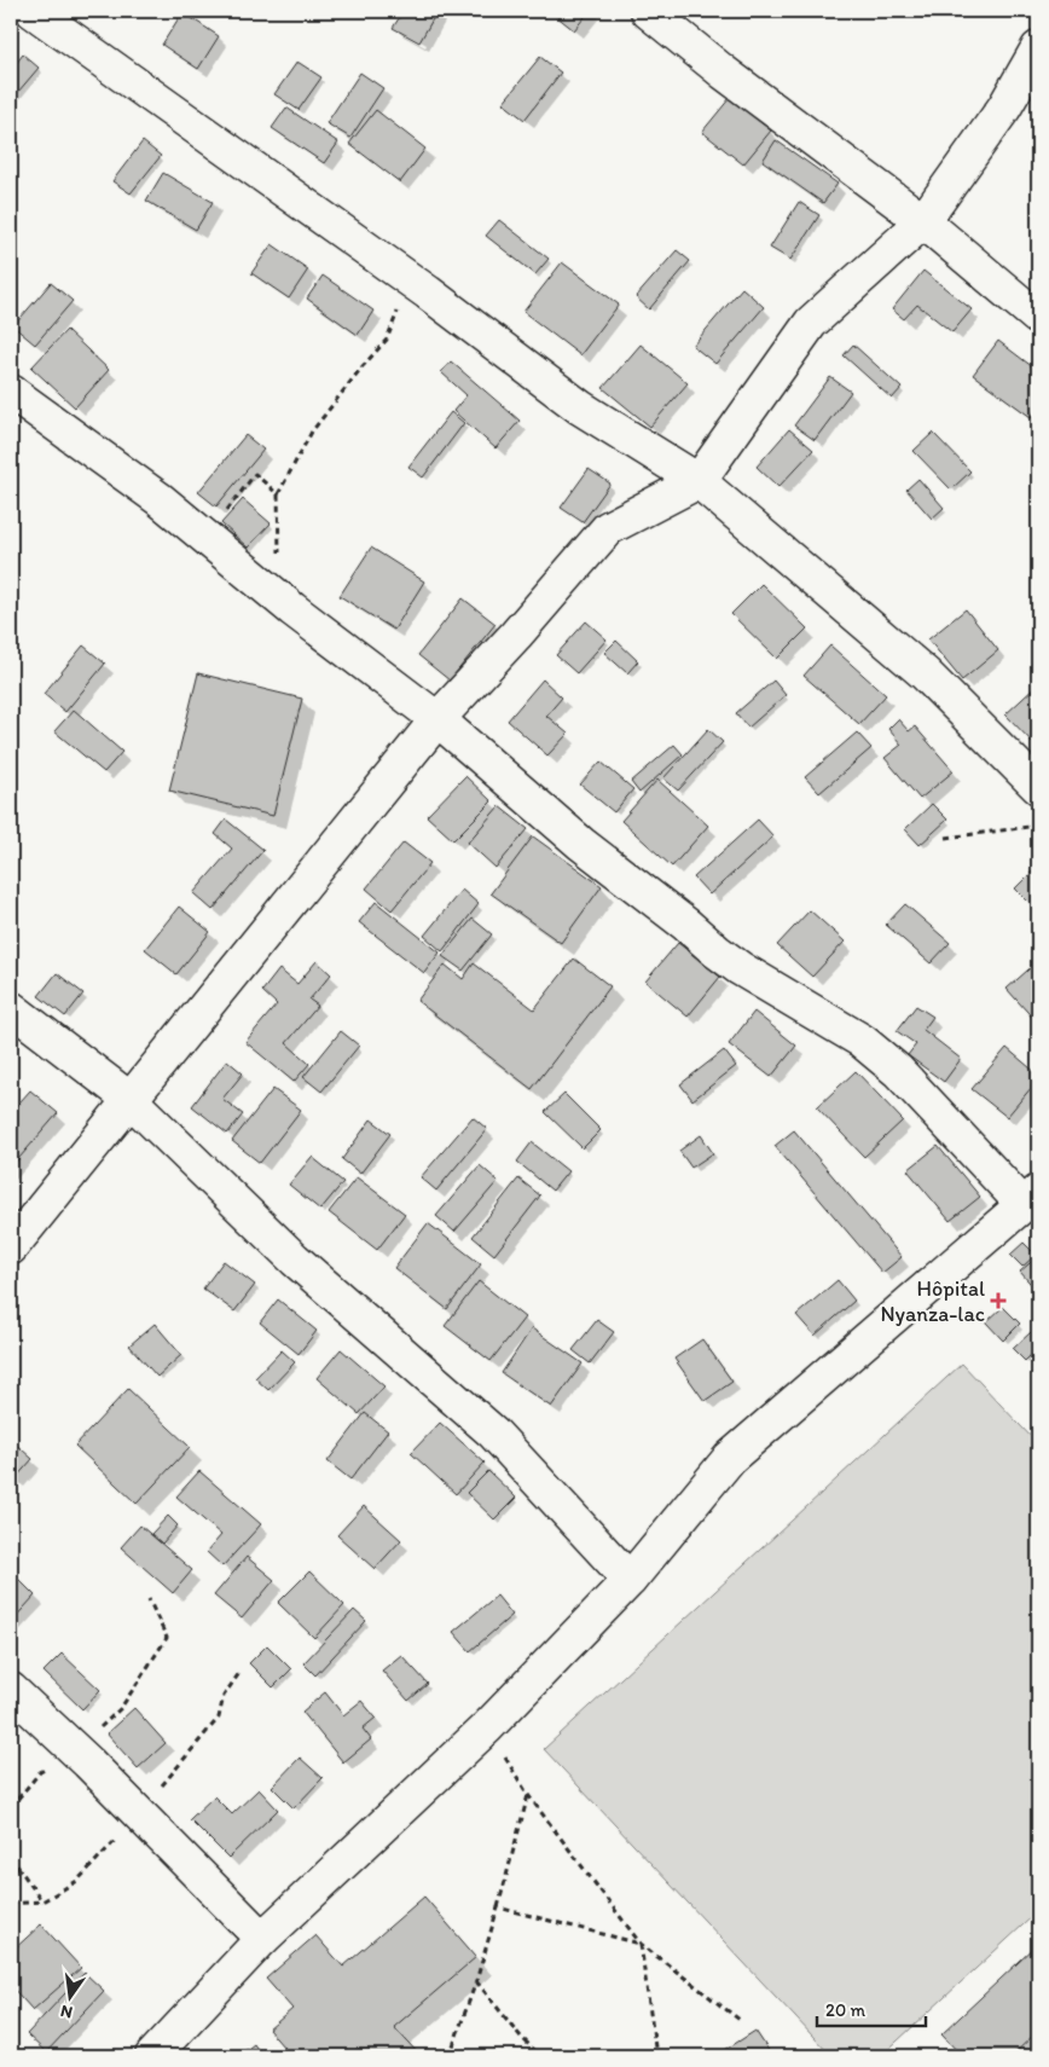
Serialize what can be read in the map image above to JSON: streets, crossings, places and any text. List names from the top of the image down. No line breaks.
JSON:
{"places":{"health":["Hôpital Nyanza-lac"]},"scale_bar":"20 m","north":"bottom"}
